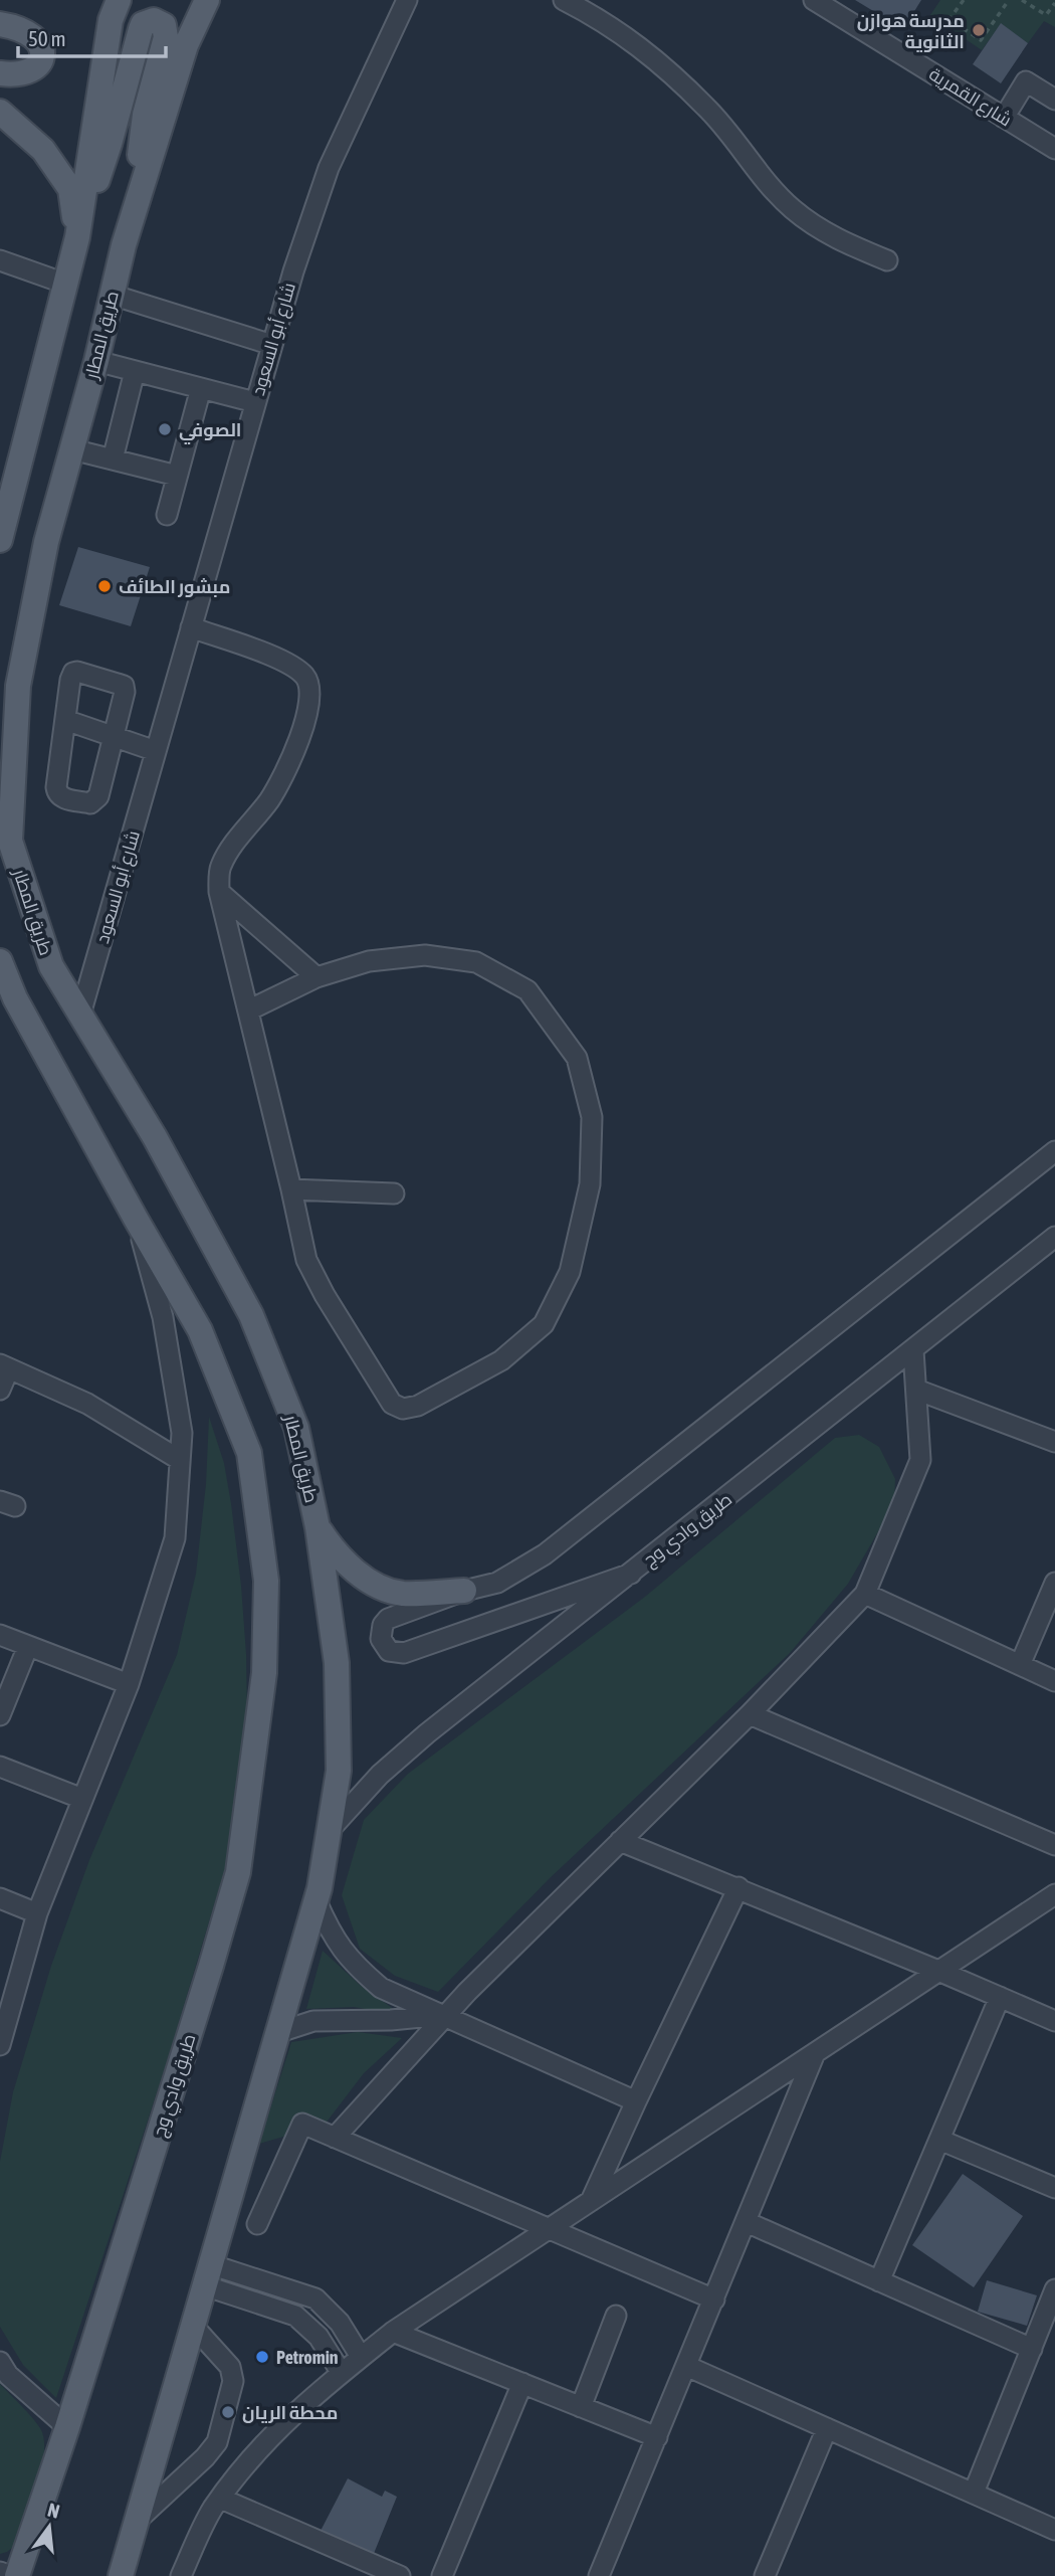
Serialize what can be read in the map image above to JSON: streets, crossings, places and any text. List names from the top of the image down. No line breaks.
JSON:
{"streets":{"main road":["طريق المطار","طريق وادي وج"],"street":["شارع القمرية","شارع أبو السعود"]},"crossings":[["طريق المطار","شارع أبو السعود"]],"places":["مدرسة هوازن الثانوية","الصوفي","مبشور الطائف","Petromin","محطة الريان"],"scale_bar":"50 m","north":"top"}
